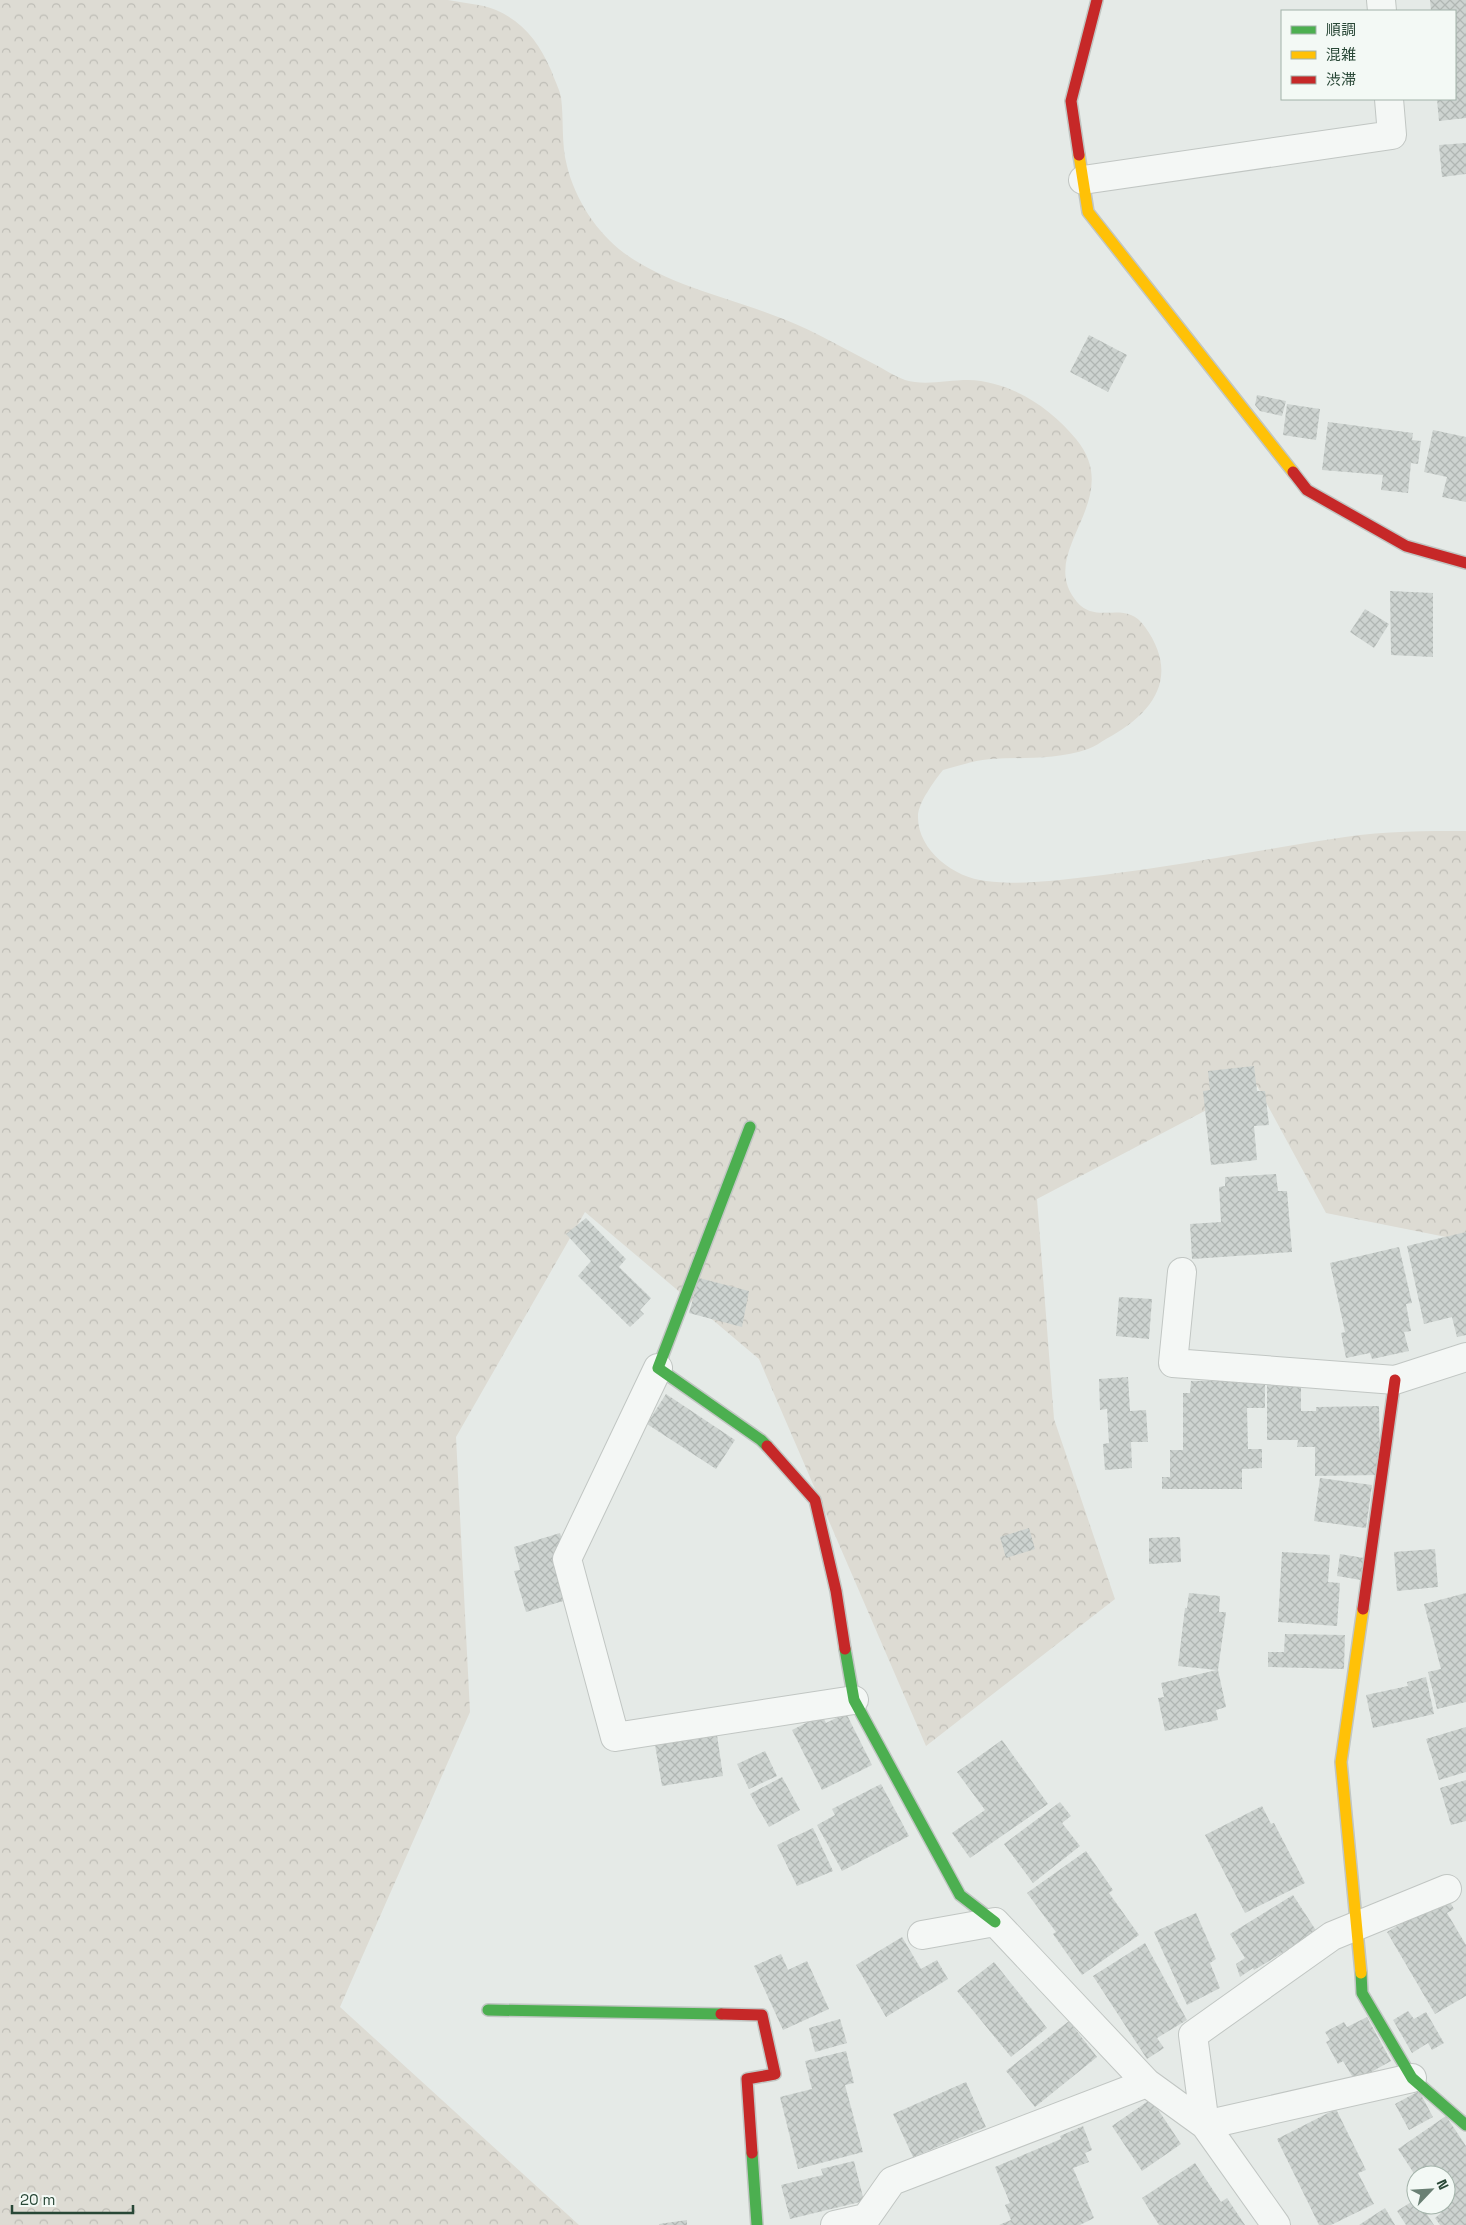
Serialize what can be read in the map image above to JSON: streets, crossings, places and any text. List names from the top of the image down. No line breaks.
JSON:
{"legend":["順調","混雑","渋滞"],"scale_bar":"20 m","north":"top right"}
